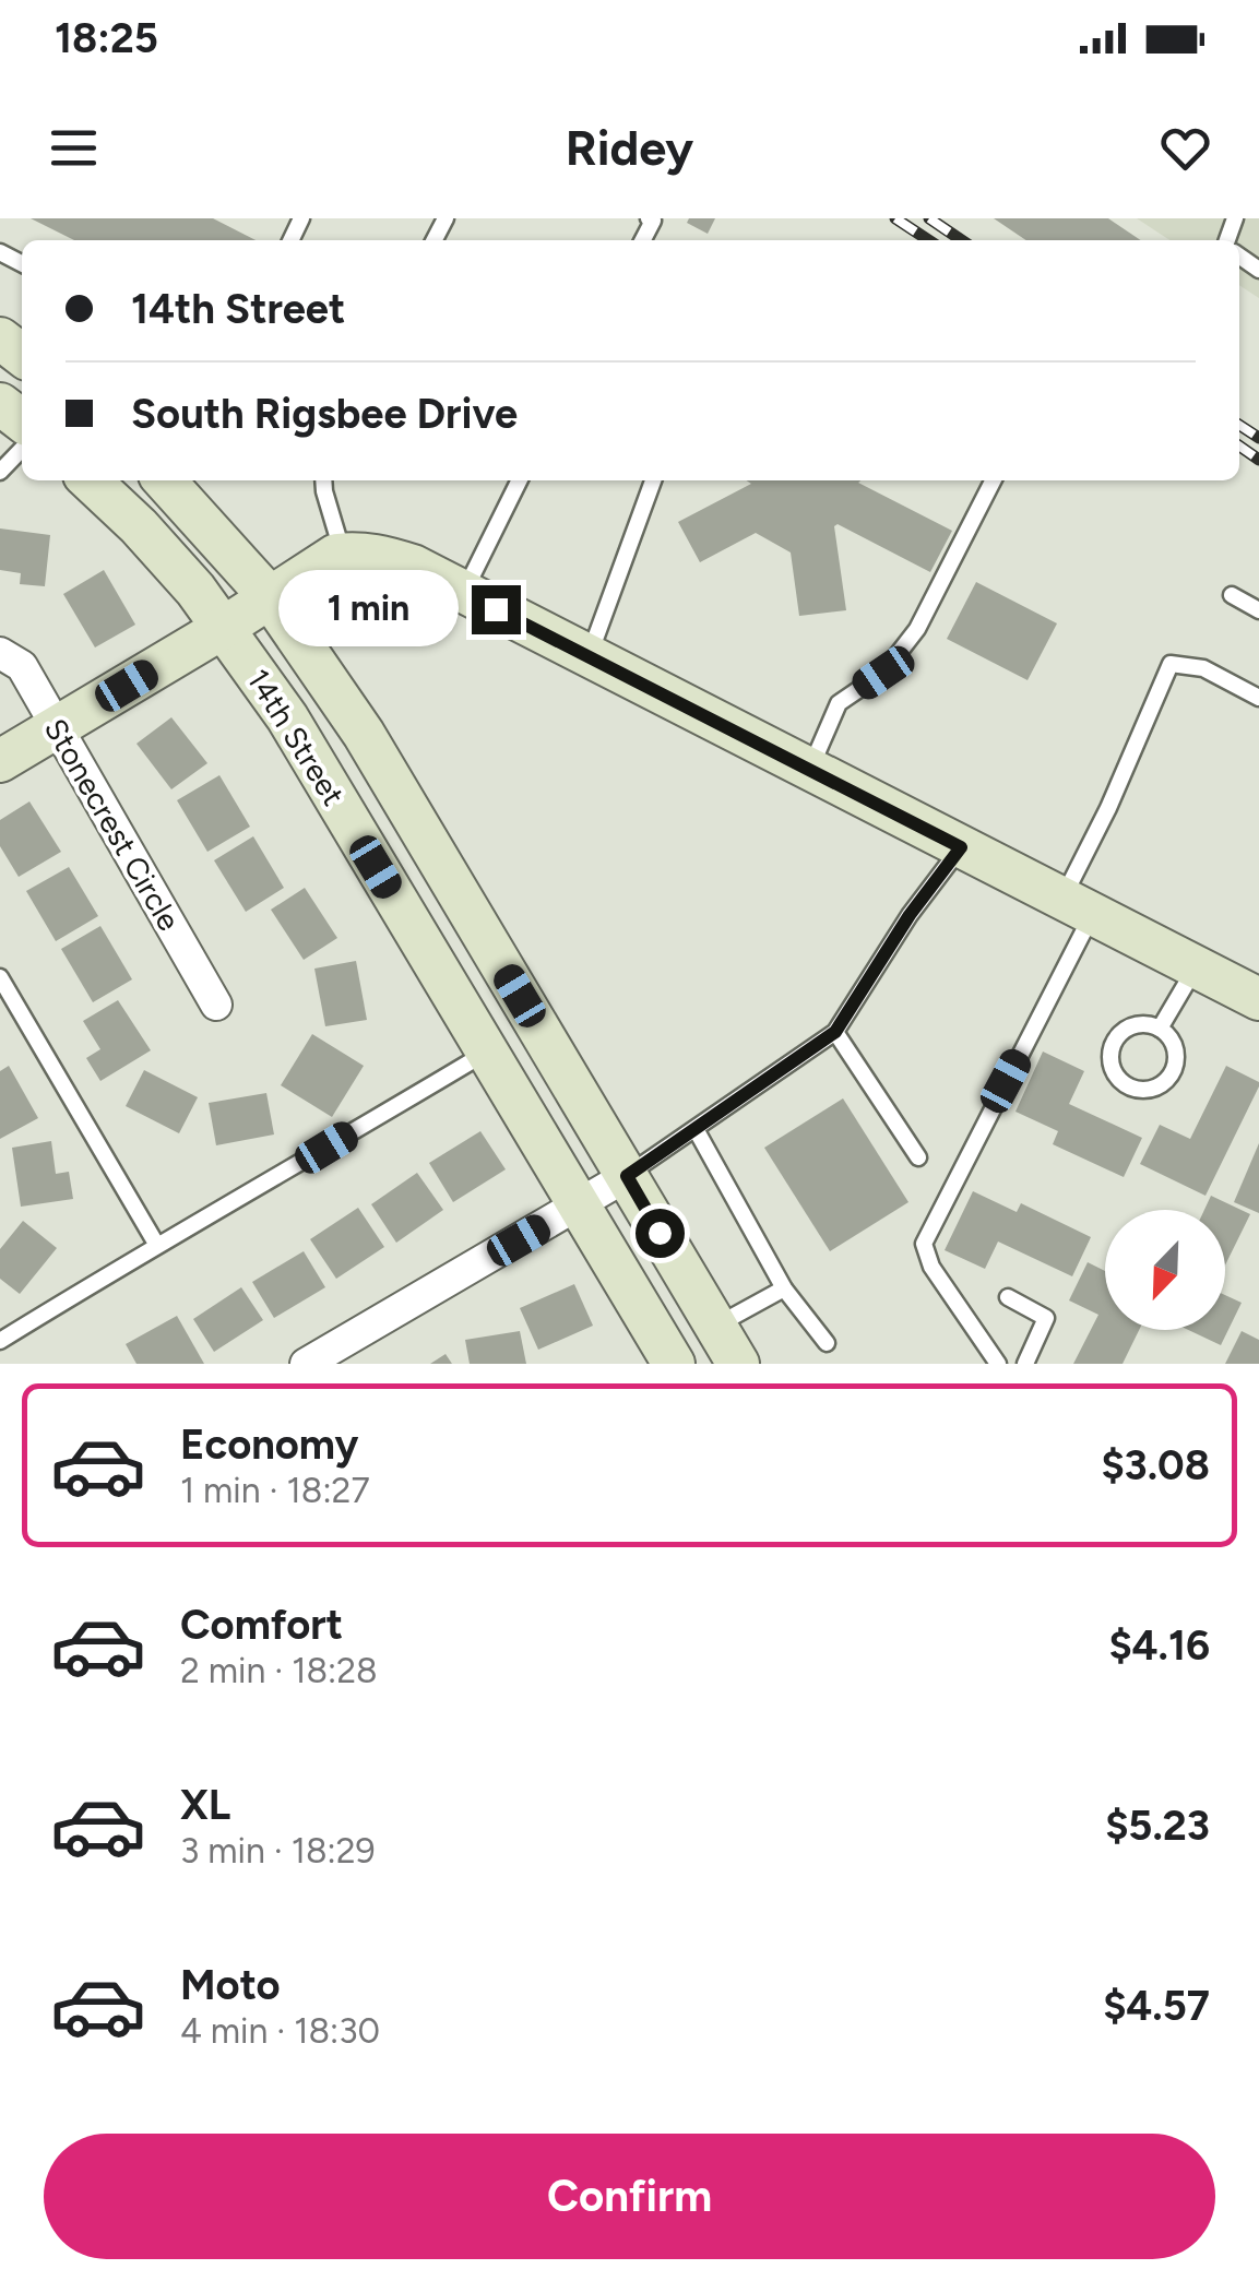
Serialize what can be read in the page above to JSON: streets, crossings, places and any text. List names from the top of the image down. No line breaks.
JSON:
{"streets":{"main road":["14th Street"],"street":["Stonecrest Circle"]},"north":"bottom left","page":{"status":"18:25","header":"Ridey","banner":["14th Street","South Rigsbee Drive"],"bubble":"1 min","list":[{"name":"Economy","note":"1 min · 18:27","value":"$3.08"},{"name":"Comfort","note":"2 min · 18:28","value":"$4.16"},{"name":"XL","note":"3 min · 18:29","value":"$5.23"},{"name":"Moto","note":"4 min · 18:30","value":"$4.57"}],"buttons":"Confirm"}}
